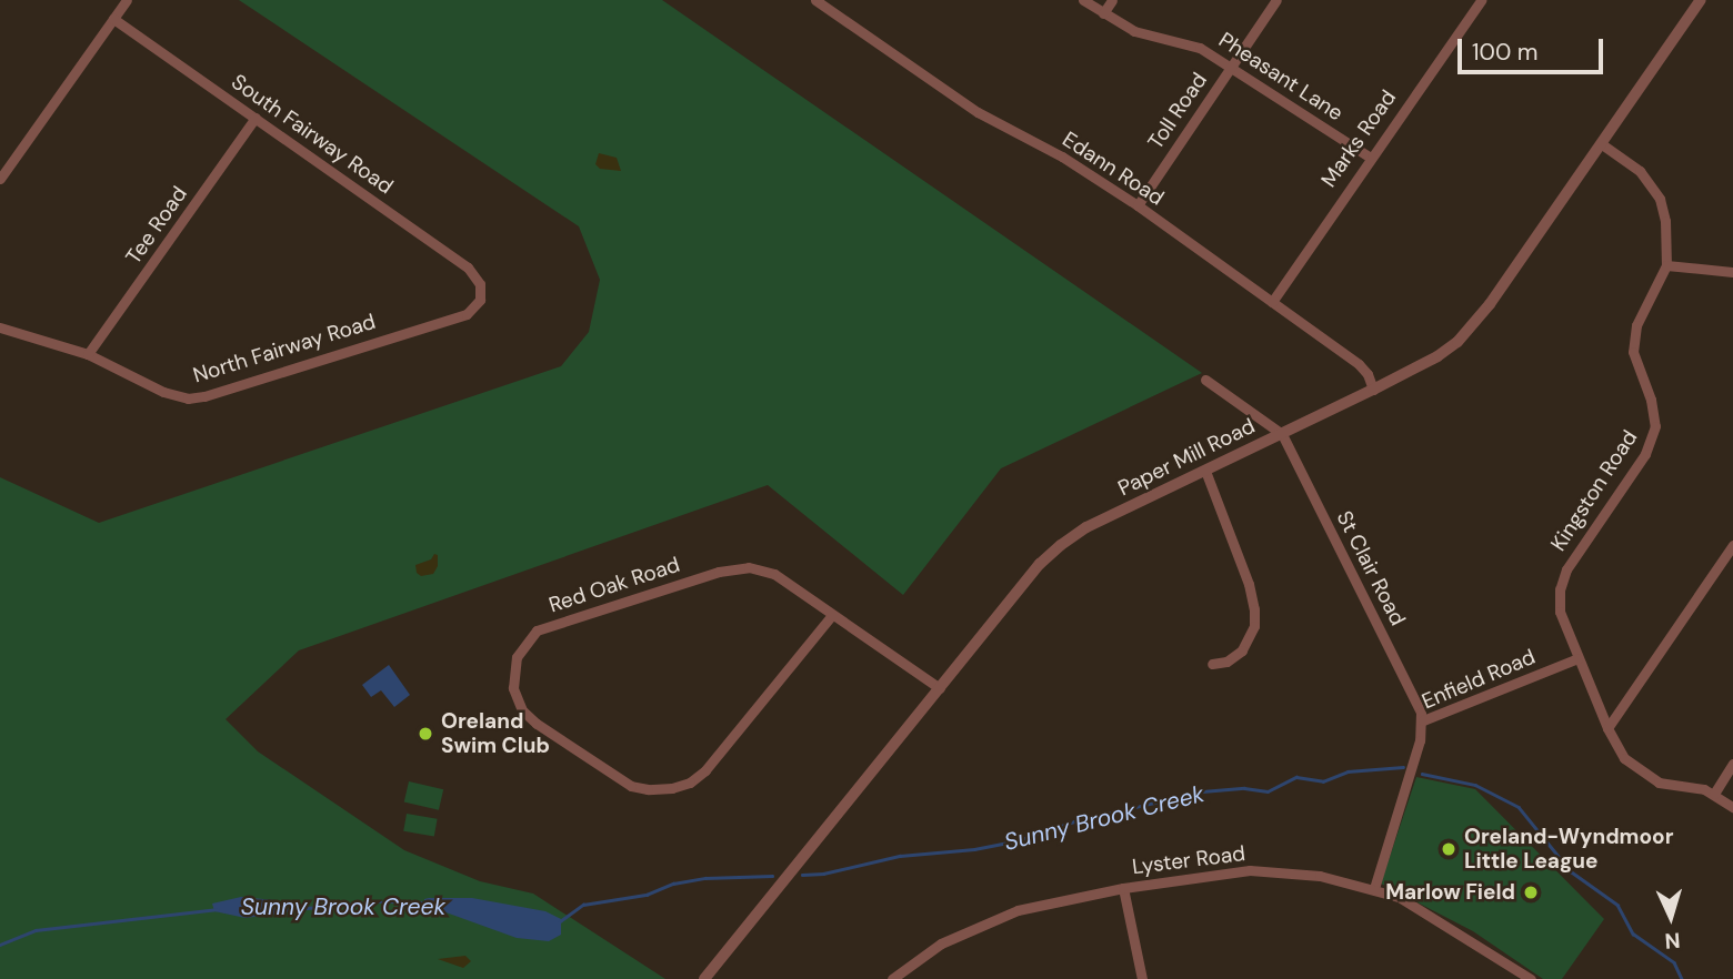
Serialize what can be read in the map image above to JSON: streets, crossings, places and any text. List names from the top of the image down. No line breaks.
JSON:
{"streets":{"street":["Pheasant Lane","Toll Road","South Fairway Road","Marks Road","Edann Road","Tee Road","North Fairway Road","Paper Mill Road","Kingston Road","St Clair Road","Red Oak Road","Enfield Road","Lyster Road"]},"crossings":[["Pheasant Lane","Toll Road"],["Pheasant Lane","Marks Road"],["Toll Road","Edann Road"],["South Fairway Road","Tee Road"],["South Fairway Road","North Fairway Road"],["Marks Road","Edann Road"],["Edann Road","Paper Mill Road"],["Tee Road","North Fairway Road"],["Paper Mill Road","Kingston Road"],["Paper Mill Road","St Clair Road"],["Kingston Road","Enfield Road"],["St Clair Road","Enfield Road"],["Enfield Road","Lyster Road"]],"water":["Sunny Brook Creek"],"places":["Oreland Swim Club","Oreland-Wyndmoor Little League","Marlow Field"],"scale_bar":"100 m","north":"bottom"}
